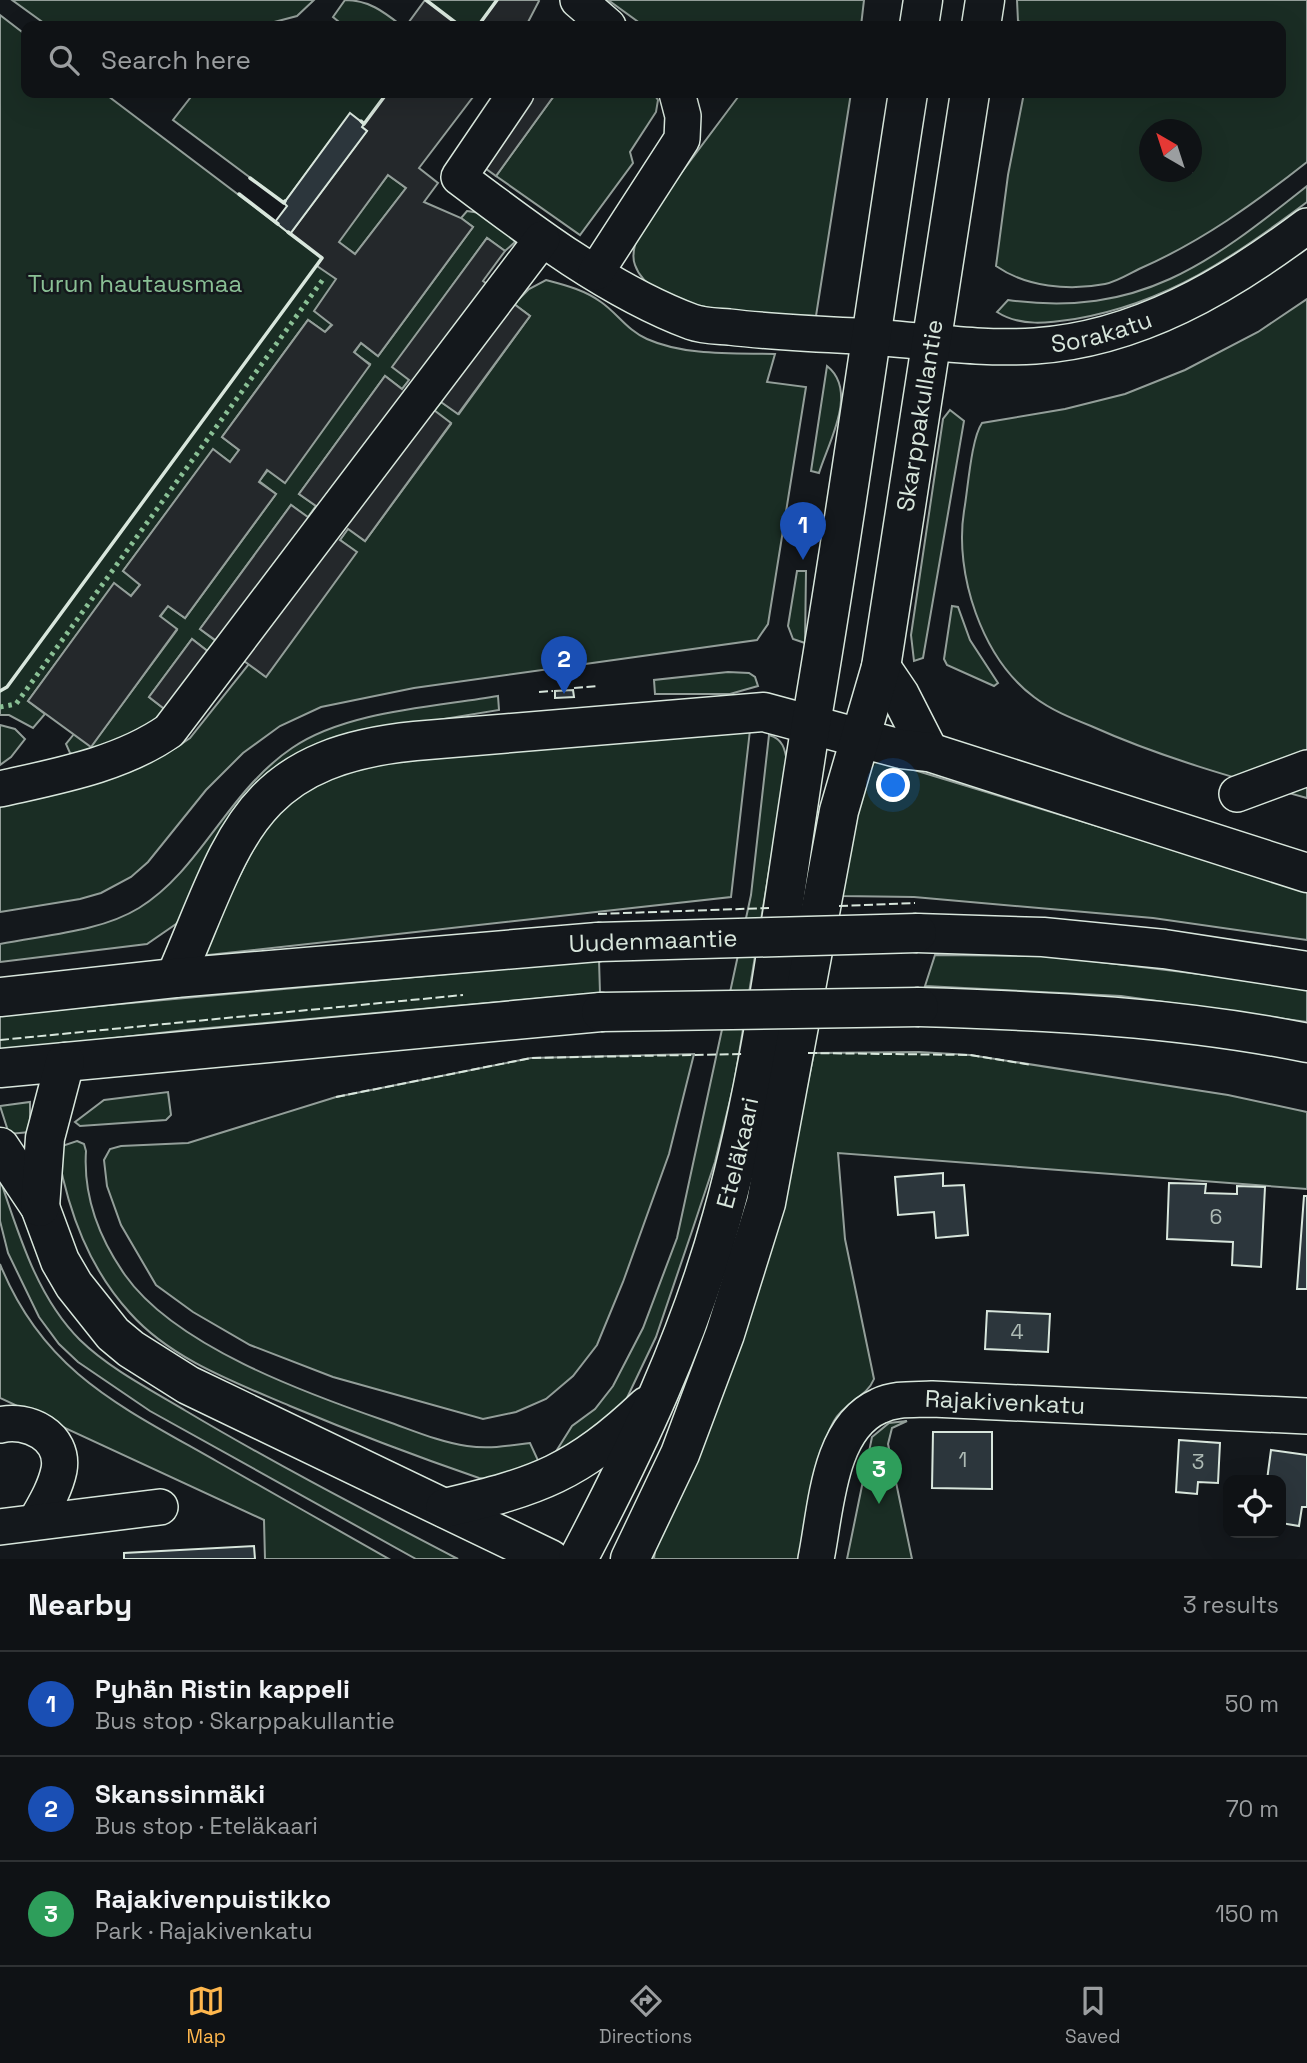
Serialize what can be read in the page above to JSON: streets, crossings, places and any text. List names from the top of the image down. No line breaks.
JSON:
{"streets":{"main road":["Skarppakullantie","Uudenmaantie","Eteläkaari"],"street":["Sorakatu","Rajakivenkatu"]},"crossings":[["Sorakatu","Skarppakullantie"],["Skarppakullantie","Eteläkaari"]],"parks":["Turun hautausmaa"],"house_numbers":["6","4","1","3"],"north":"top left","page":{"search":"Search here","pins":["1","2","3"],"heading":["Nearby","3 results"],"list":[{"mark":"1","name":"Pyhän Ristin kappeli","note":"Bus stop · Skarppakullantie","value":"50 m"},{"mark":"2","name":"Skanssinmäki","note":"Bus stop · Eteläkaari","value":"70 m"},{"mark":"3","name":"Rajakivenpuistikko","note":"Park · Rajakivenkatu","value":"150 m"}],"nav":["Map","Directions","Saved"]}}
